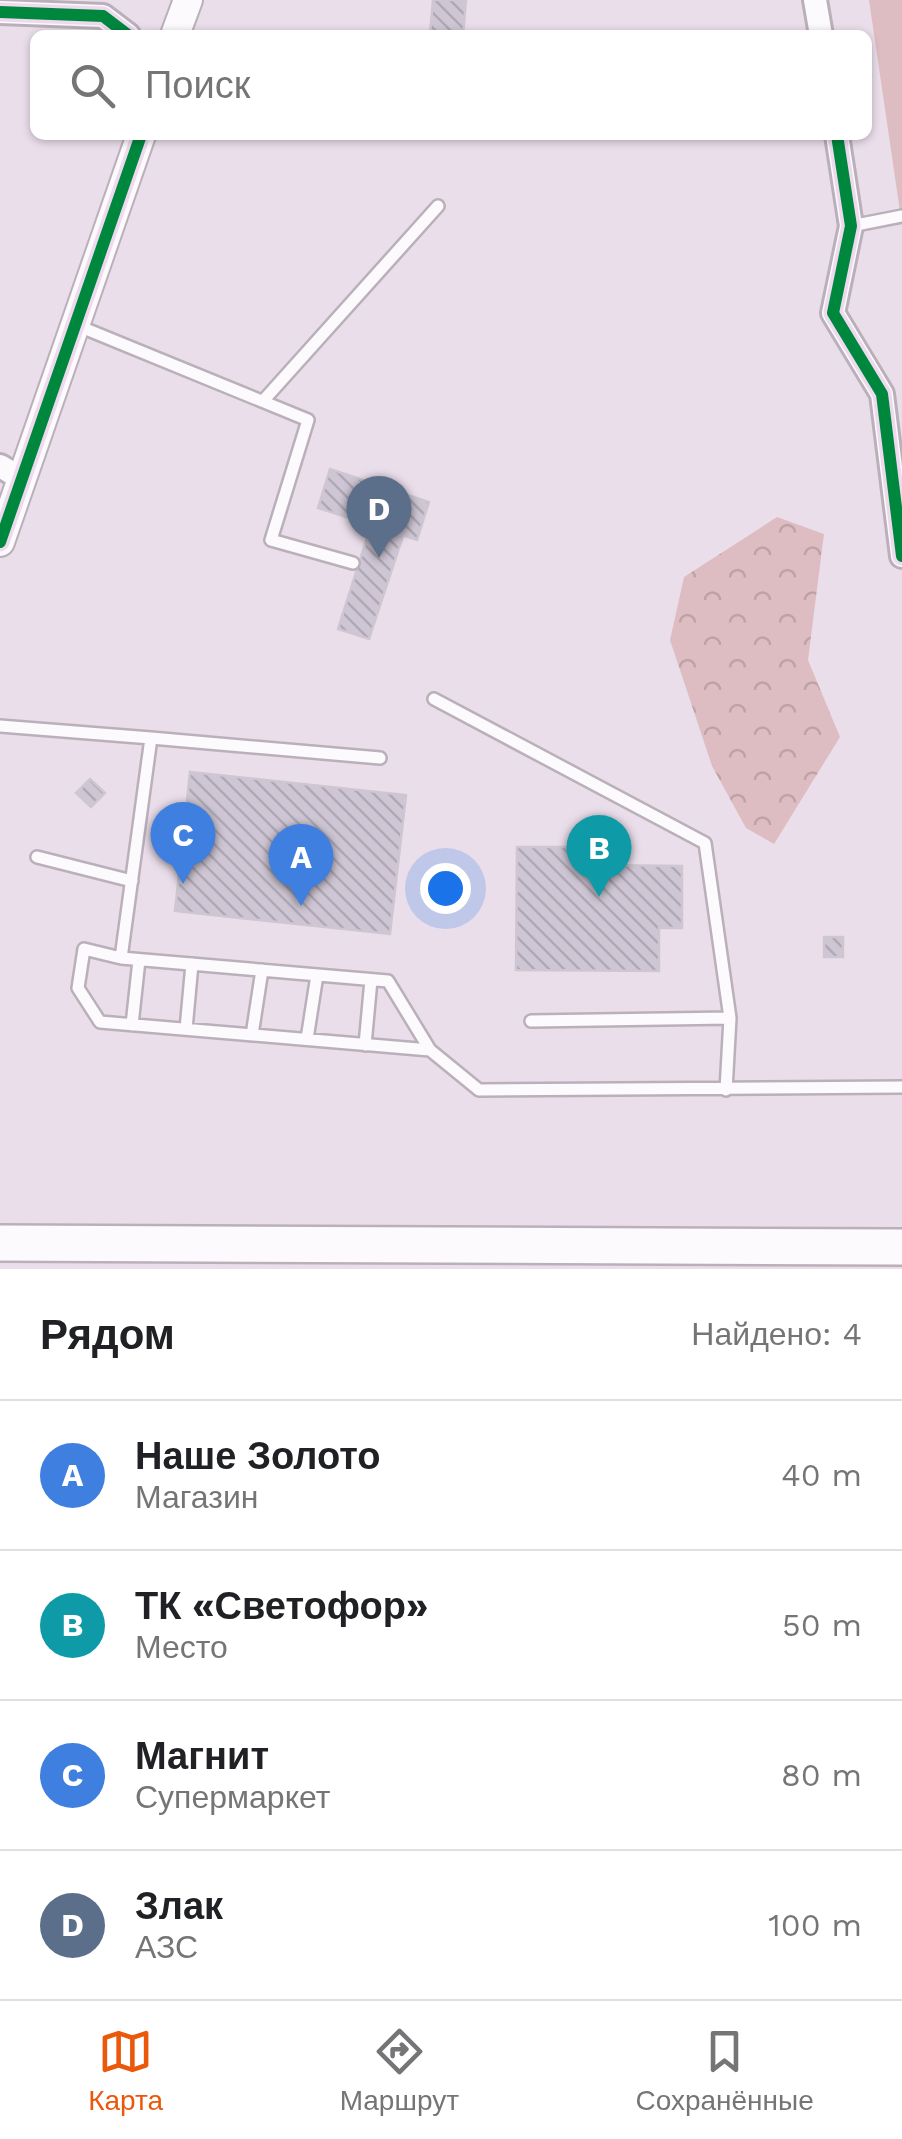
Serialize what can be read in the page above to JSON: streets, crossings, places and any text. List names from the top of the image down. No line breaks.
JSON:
{"page":{"search":"Поиск","pins":["D","C","B","A"],"heading":["Рядом","Найдено: 4"],"list":[{"mark":"A","name":"Наше Золото","note":"Магазин","value":"40 m"},{"mark":"B","name":"ТК «Светофор»","note":"Место","value":"50 m"},{"mark":"C","name":"Магнит","note":"Супермаркет","value":"80 m"},{"mark":"D","name":"Злак","note":"АЗС","value":"100 m"}],"nav":["Карта","Маршрут","Сохранённые"]}}
